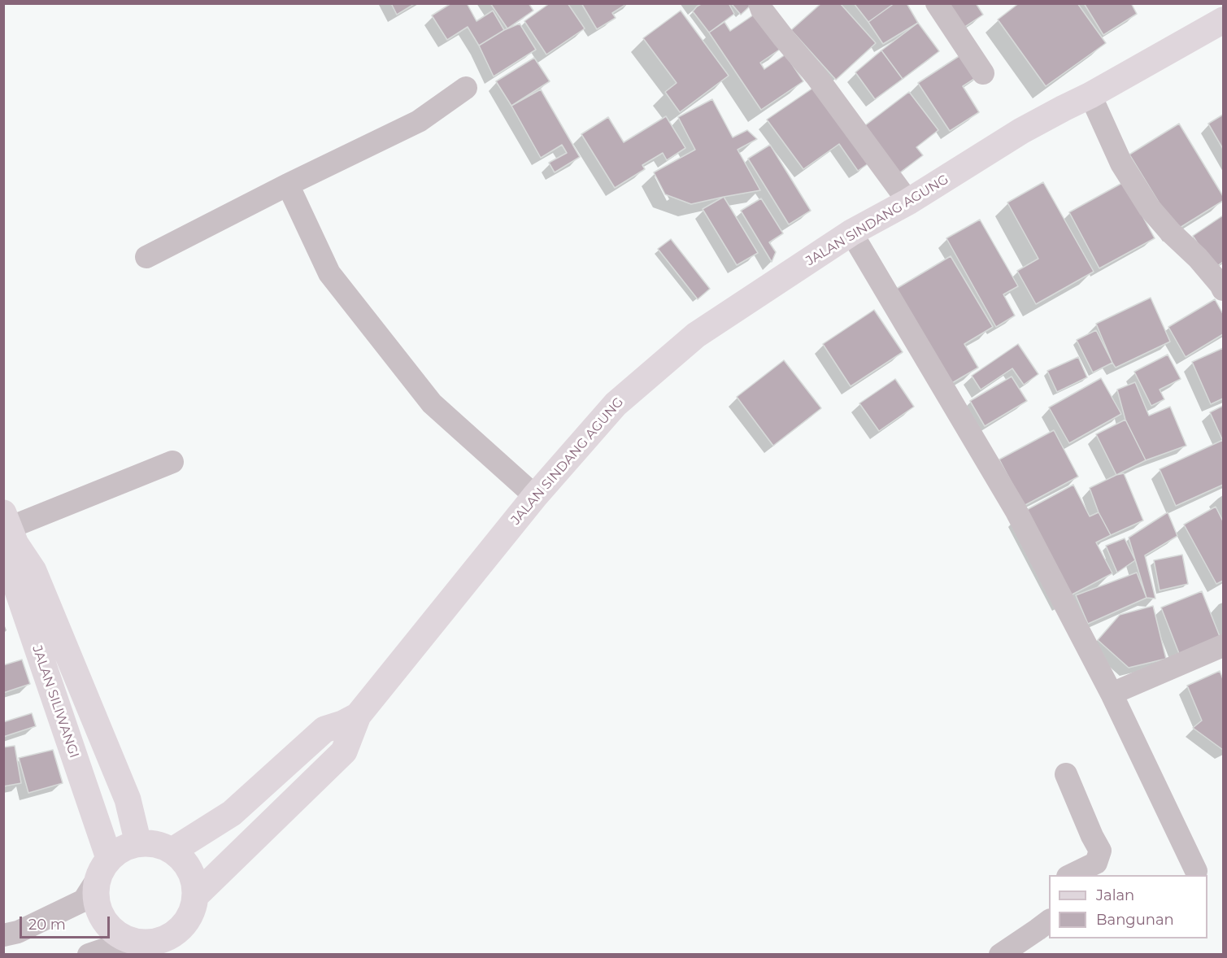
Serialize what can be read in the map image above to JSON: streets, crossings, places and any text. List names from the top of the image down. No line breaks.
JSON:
{"streets":{"main road":["JALAN SINDANG AGUNG","JALAN SILIWANGI"]},"crossings":[["JALAN SINDANG AGUNG","JALAN SILIWANGI"]],"legend":["Jalan","Bangunan"],"scale_bar":"20 m"}
